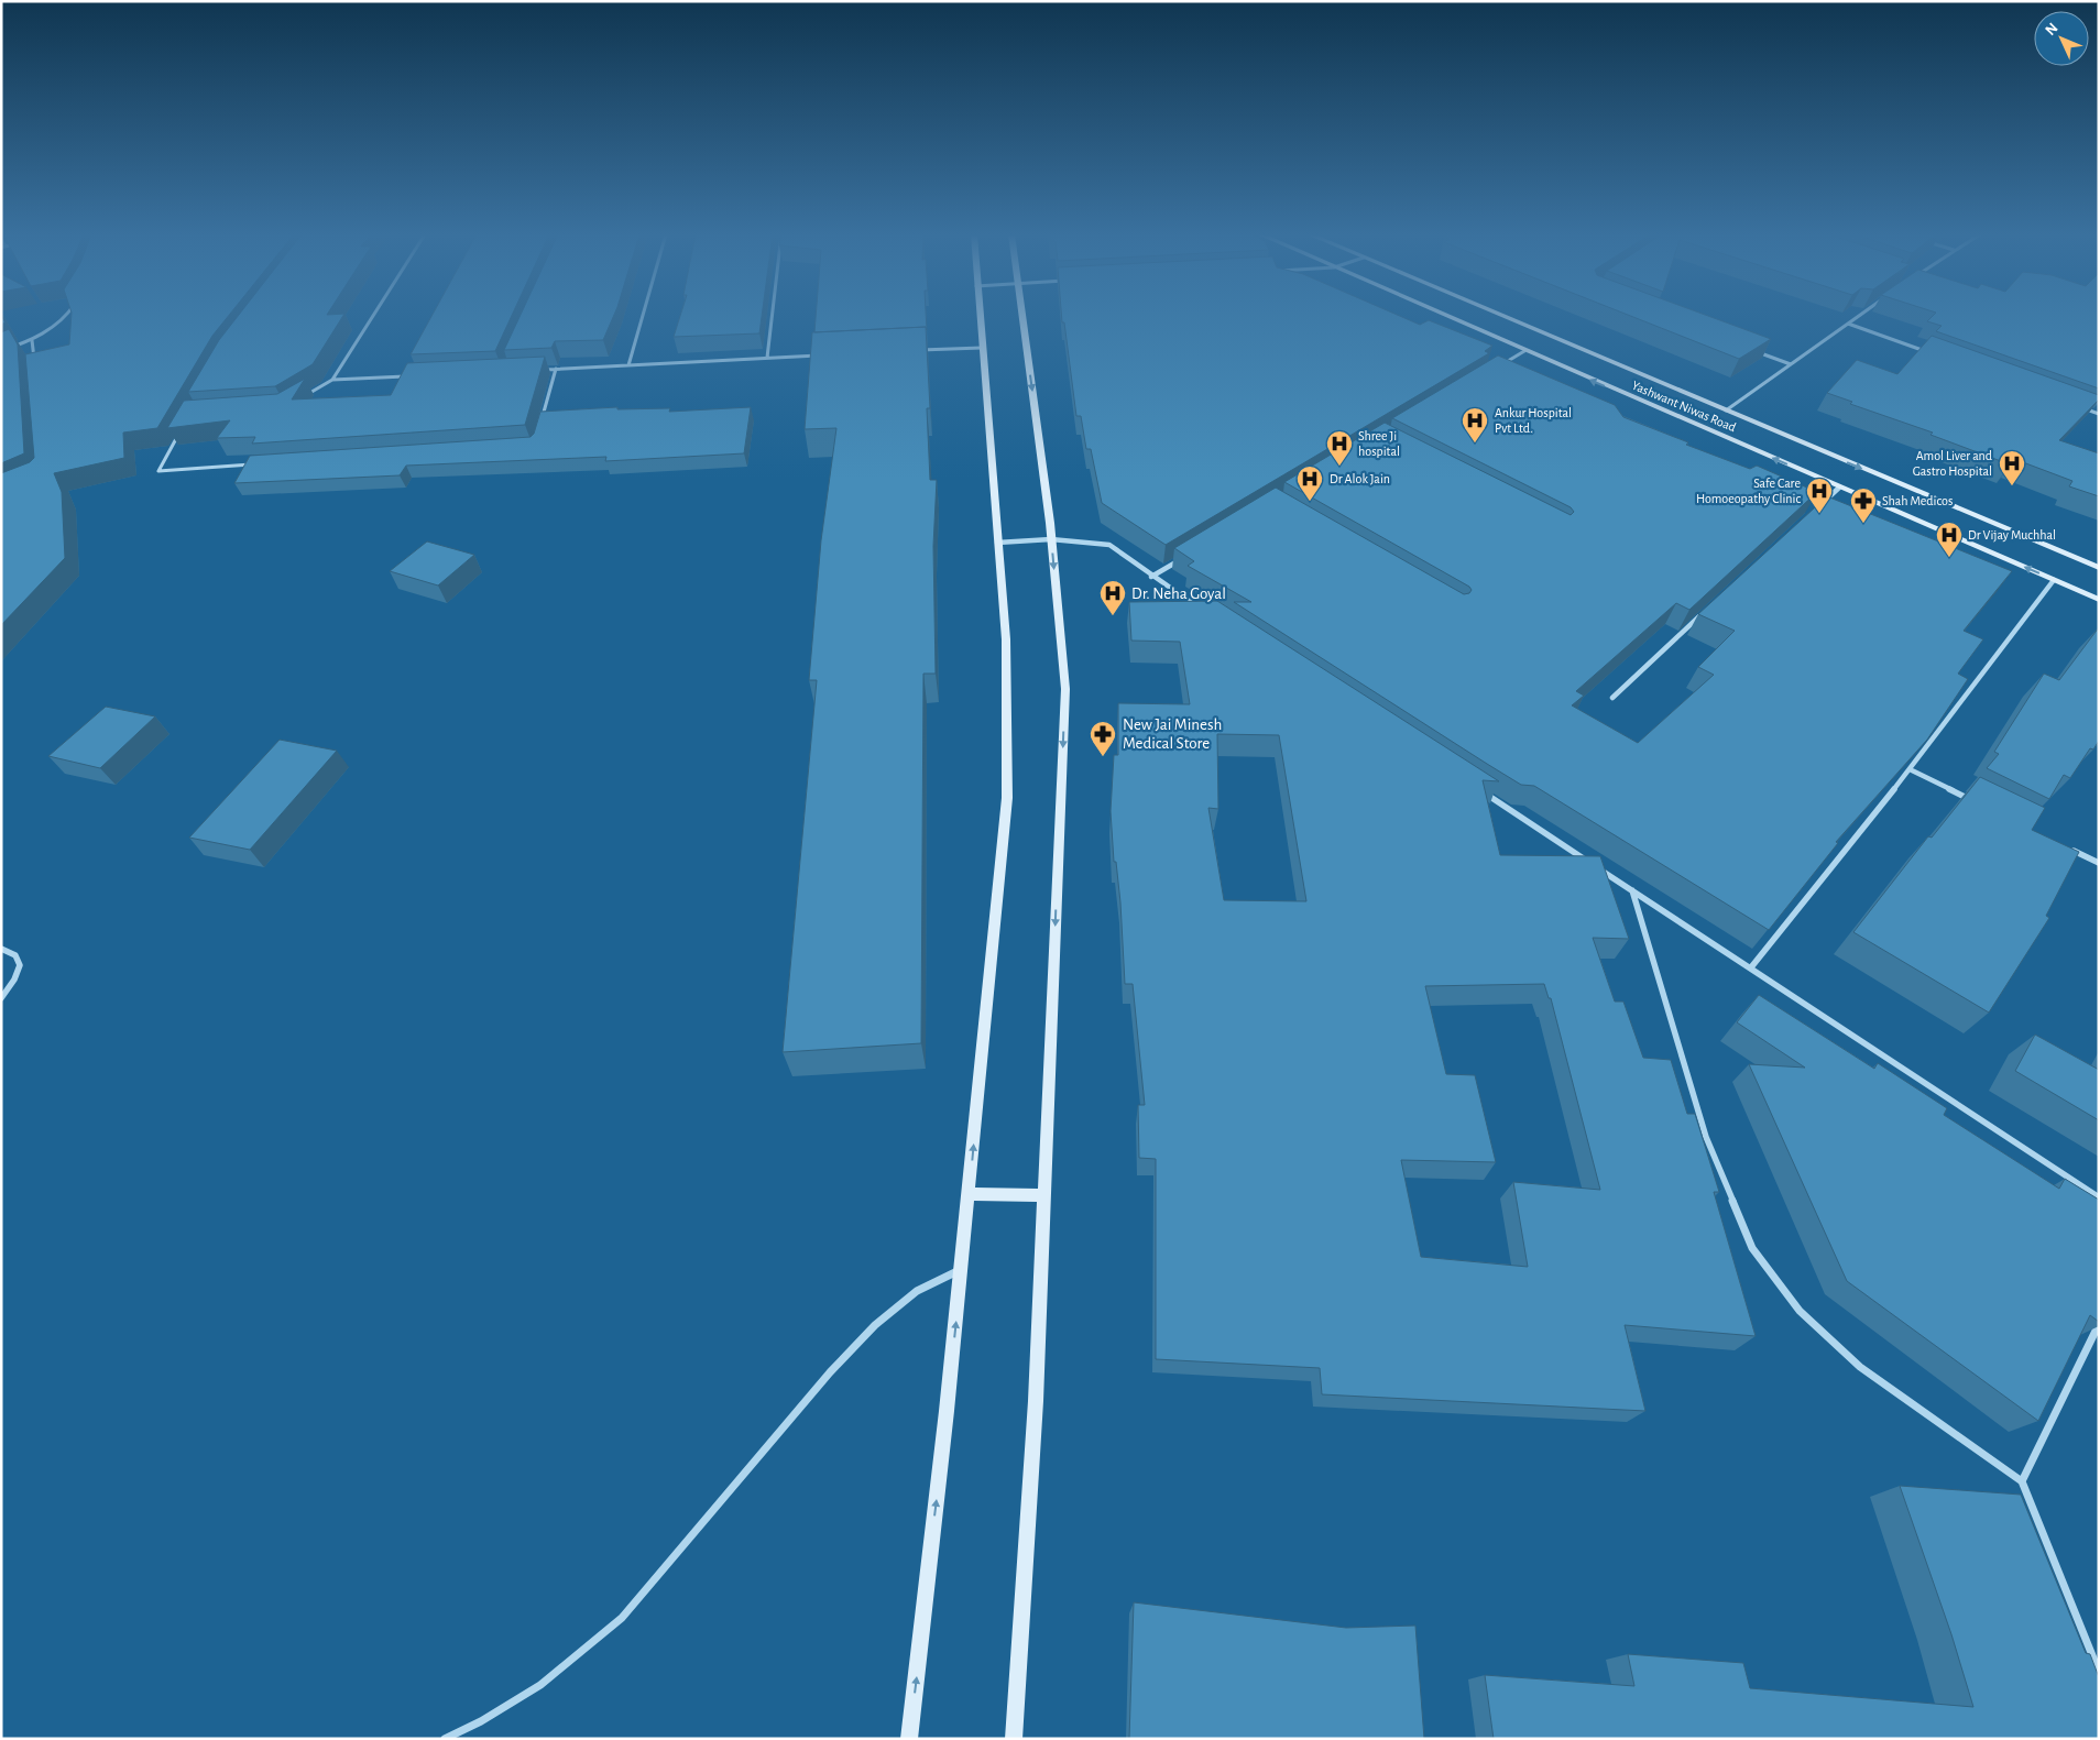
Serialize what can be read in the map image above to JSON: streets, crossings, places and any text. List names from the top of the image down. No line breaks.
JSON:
{"streets":{"main road":["Yashwant Niwas Road"]},"places":{"hospital":["Ankur Hospital Pvt Ltd.","Shree Ji hospital","Amol Liver and Gastro Hospital","Dr Alok Jain","Safe Care Homoeopathy Clinic","Dr Vijay Muchhal","Dr. Neha Goyal"],"pharmacy":["Shah Medicos","New Jai Minesh Medical Store"]},"north":"top left"}
